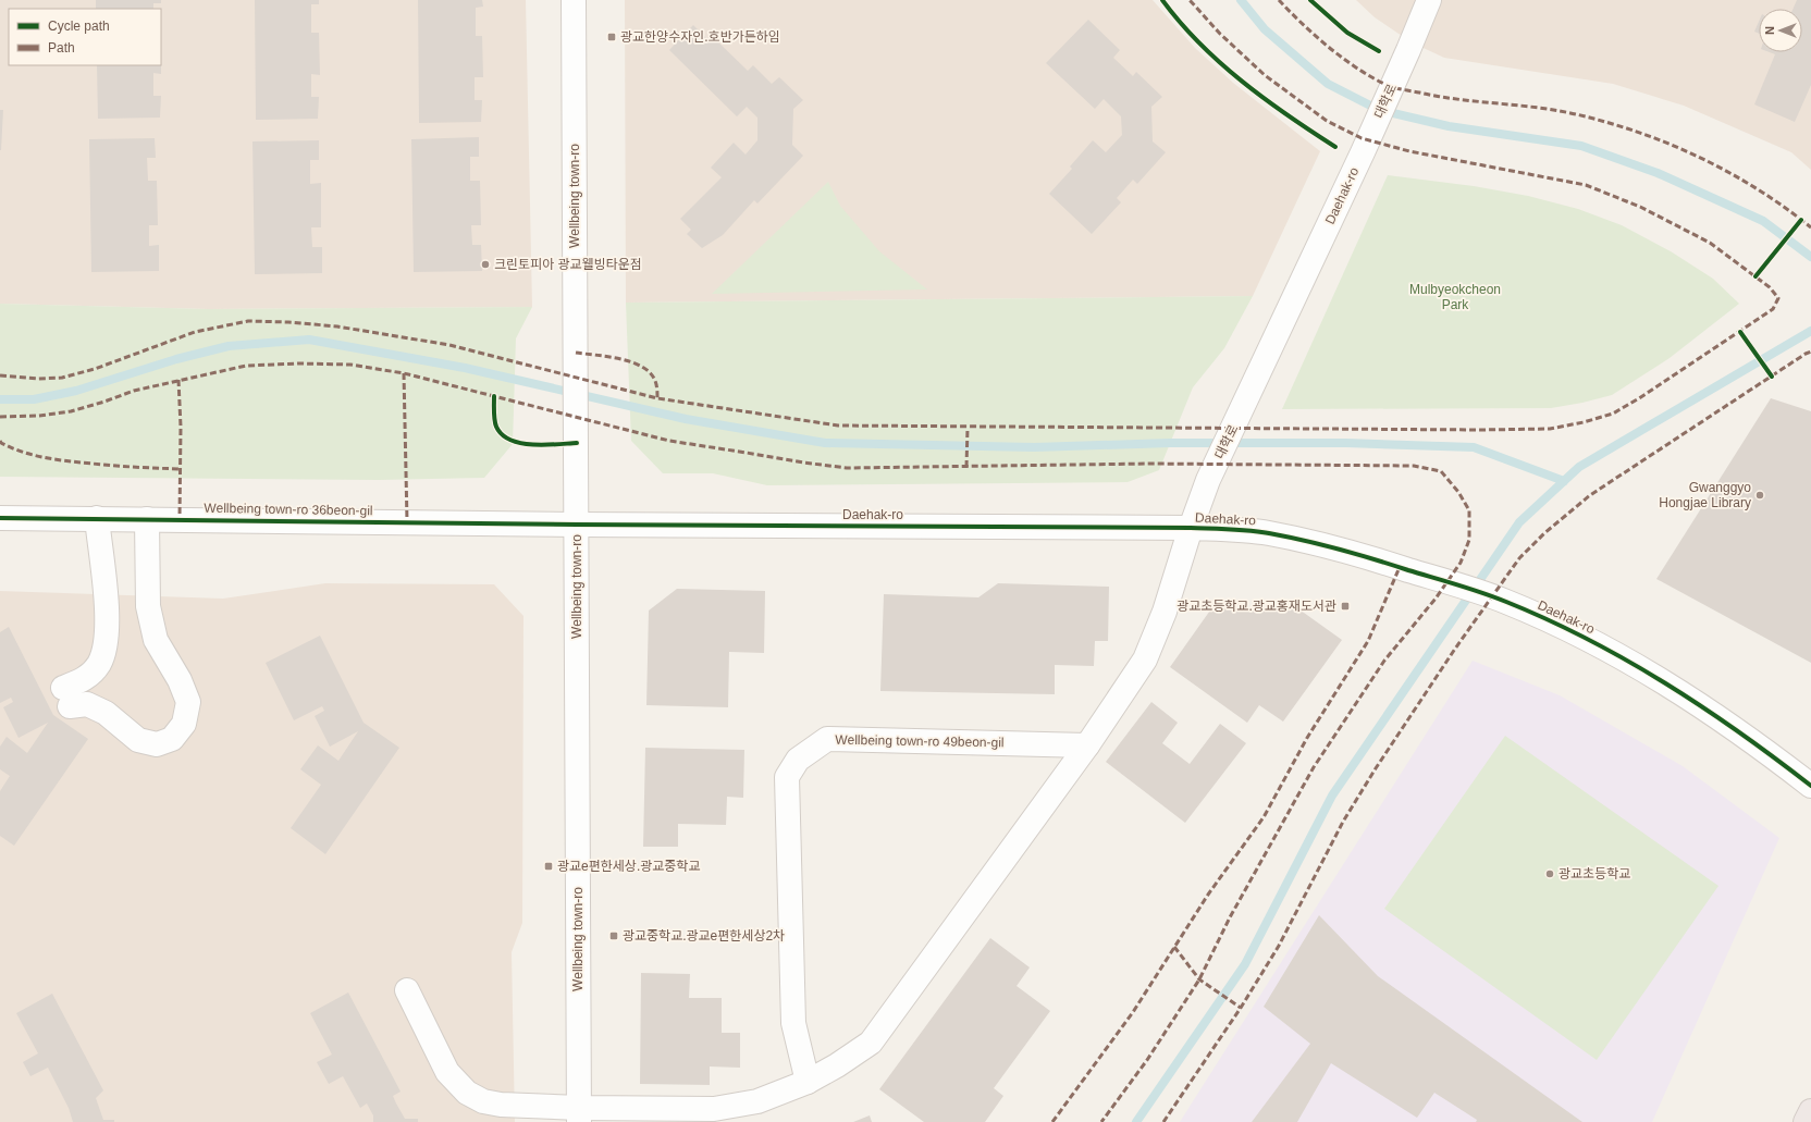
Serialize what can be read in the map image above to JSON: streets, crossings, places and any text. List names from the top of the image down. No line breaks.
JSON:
{"streets":{"street":["대학로","Wellbeing town-ro","Daehak-ro","Wellbeing town-ro 36beon-gil","Wellbeing town-ro 49beon-gil"]},"crossings":[["대학로","Daehak-ro"],["Wellbeing town-ro","Daehak-ro"],["Wellbeing town-ro","Wellbeing town-ro 36beon-gil"],["Daehak-ro","Wellbeing town-ro 36beon-gil"]],"parks":["Mulbyeokcheon Park"],"places":{"transit":["광교한양수자인.호반가든하임","광교초등학교.광교홍재도서관","광교e편한세상.광교중학교","광교중학교.광교e편한세상2차"],"other":["크린토피아 광교웰빙타운점","Gwanggyo Hongjae Library","광교초등학교"]},"legend":["Cycle path","Path"],"north":"left"}
